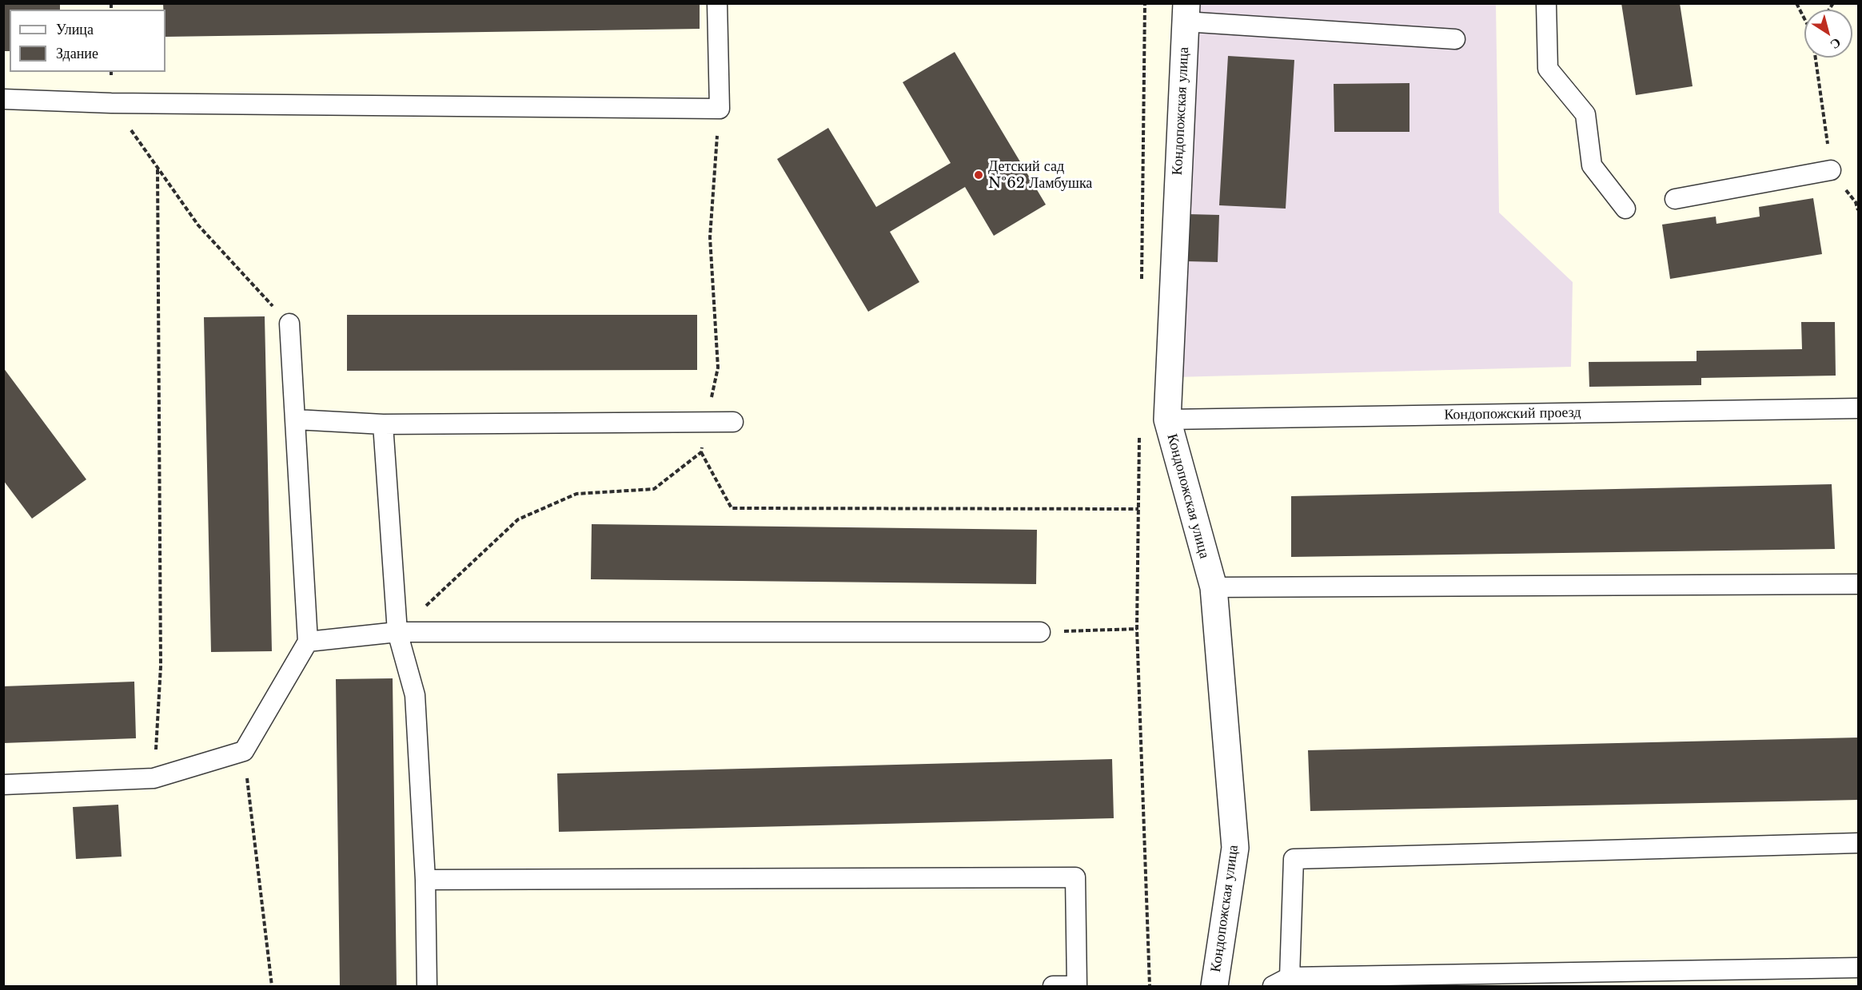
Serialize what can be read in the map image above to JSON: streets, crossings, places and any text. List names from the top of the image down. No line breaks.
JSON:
{"streets":{"street":["Кондопожская улица"],"lane":["Кондопожский проезд"]},"crossings":[["Кондопожская улица","Кондопожский проезд"]],"places":["Детский сад №62 Ламбушка"],"legend":["Улица","Здание"],"north":"bottom right"}
